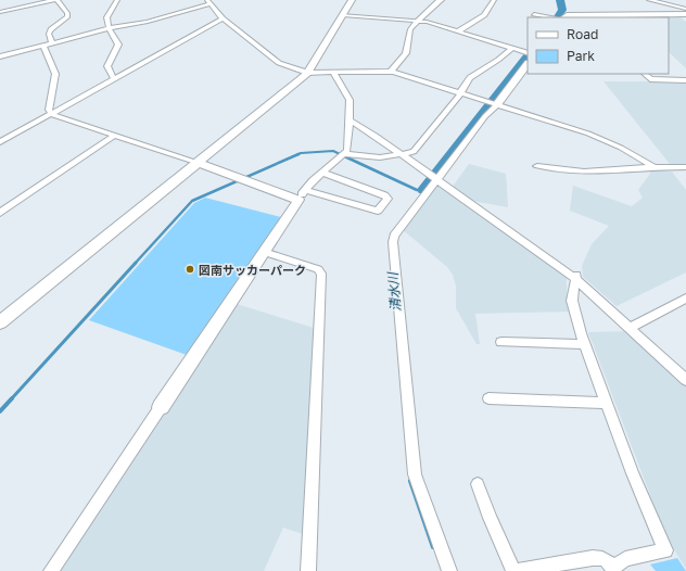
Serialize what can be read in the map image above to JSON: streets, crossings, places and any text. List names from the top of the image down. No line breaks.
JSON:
{"water":["清水川"],"places":["図南サッカーパーク"],"legend":["Road","Park"]}
